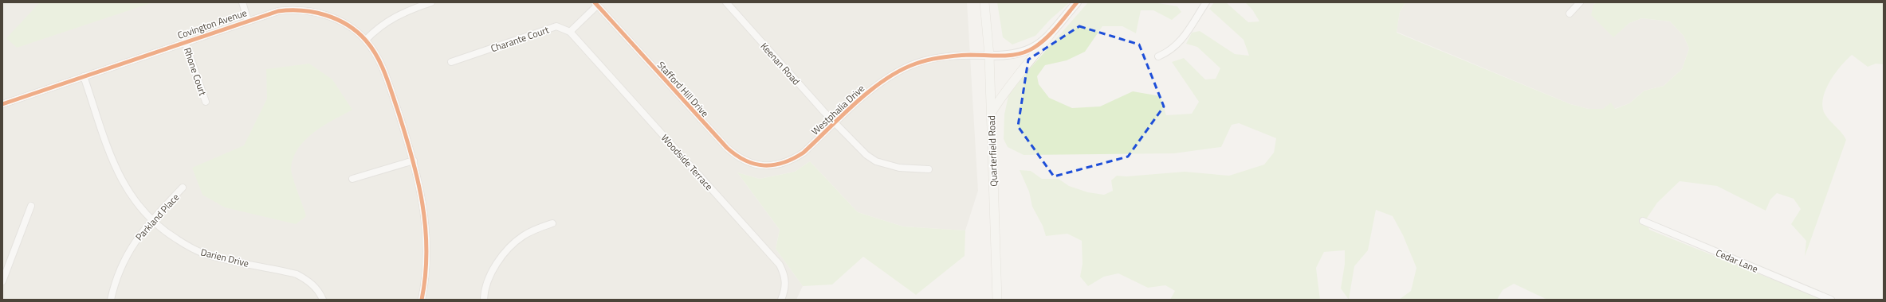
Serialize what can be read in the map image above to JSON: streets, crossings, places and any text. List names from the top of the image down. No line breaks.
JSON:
{"streets":{"main road":["Quarterfield Road"],"street":["Covington Avenue","Charante Court","Keenan Road","Rhone Court","Stafford Hill Drive","Westphalia Drive","Woodside Terrace","Parkland Place","Darien Drive","Cedar Lane"]},"crossings":[["Covington Avenue","Rhone Court"],["Covington Avenue","Darien Drive"],["Charante Court","Woodside Terrace"],["Keenan Road","Westphalia Drive"],["Stafford Hill Drive","Westphalia Drive"],["Westphalia Drive","Quarterfield Road"],["Parkland Place","Darien Drive"]]}
